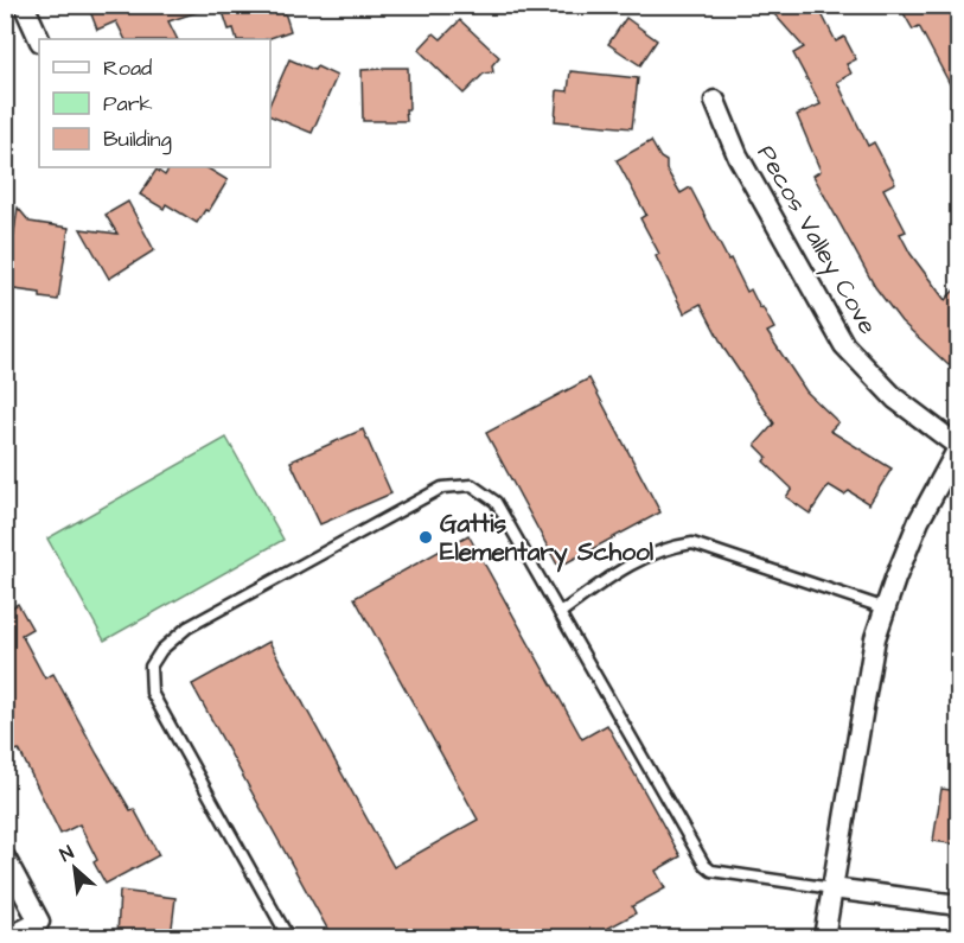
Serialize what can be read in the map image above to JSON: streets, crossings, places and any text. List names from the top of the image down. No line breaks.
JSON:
{"streets":{"street":["Pecos Valley Cove"]},"places":["Gattis Elementary School"],"legend":["Road","Park","Building"],"north":"top left"}
